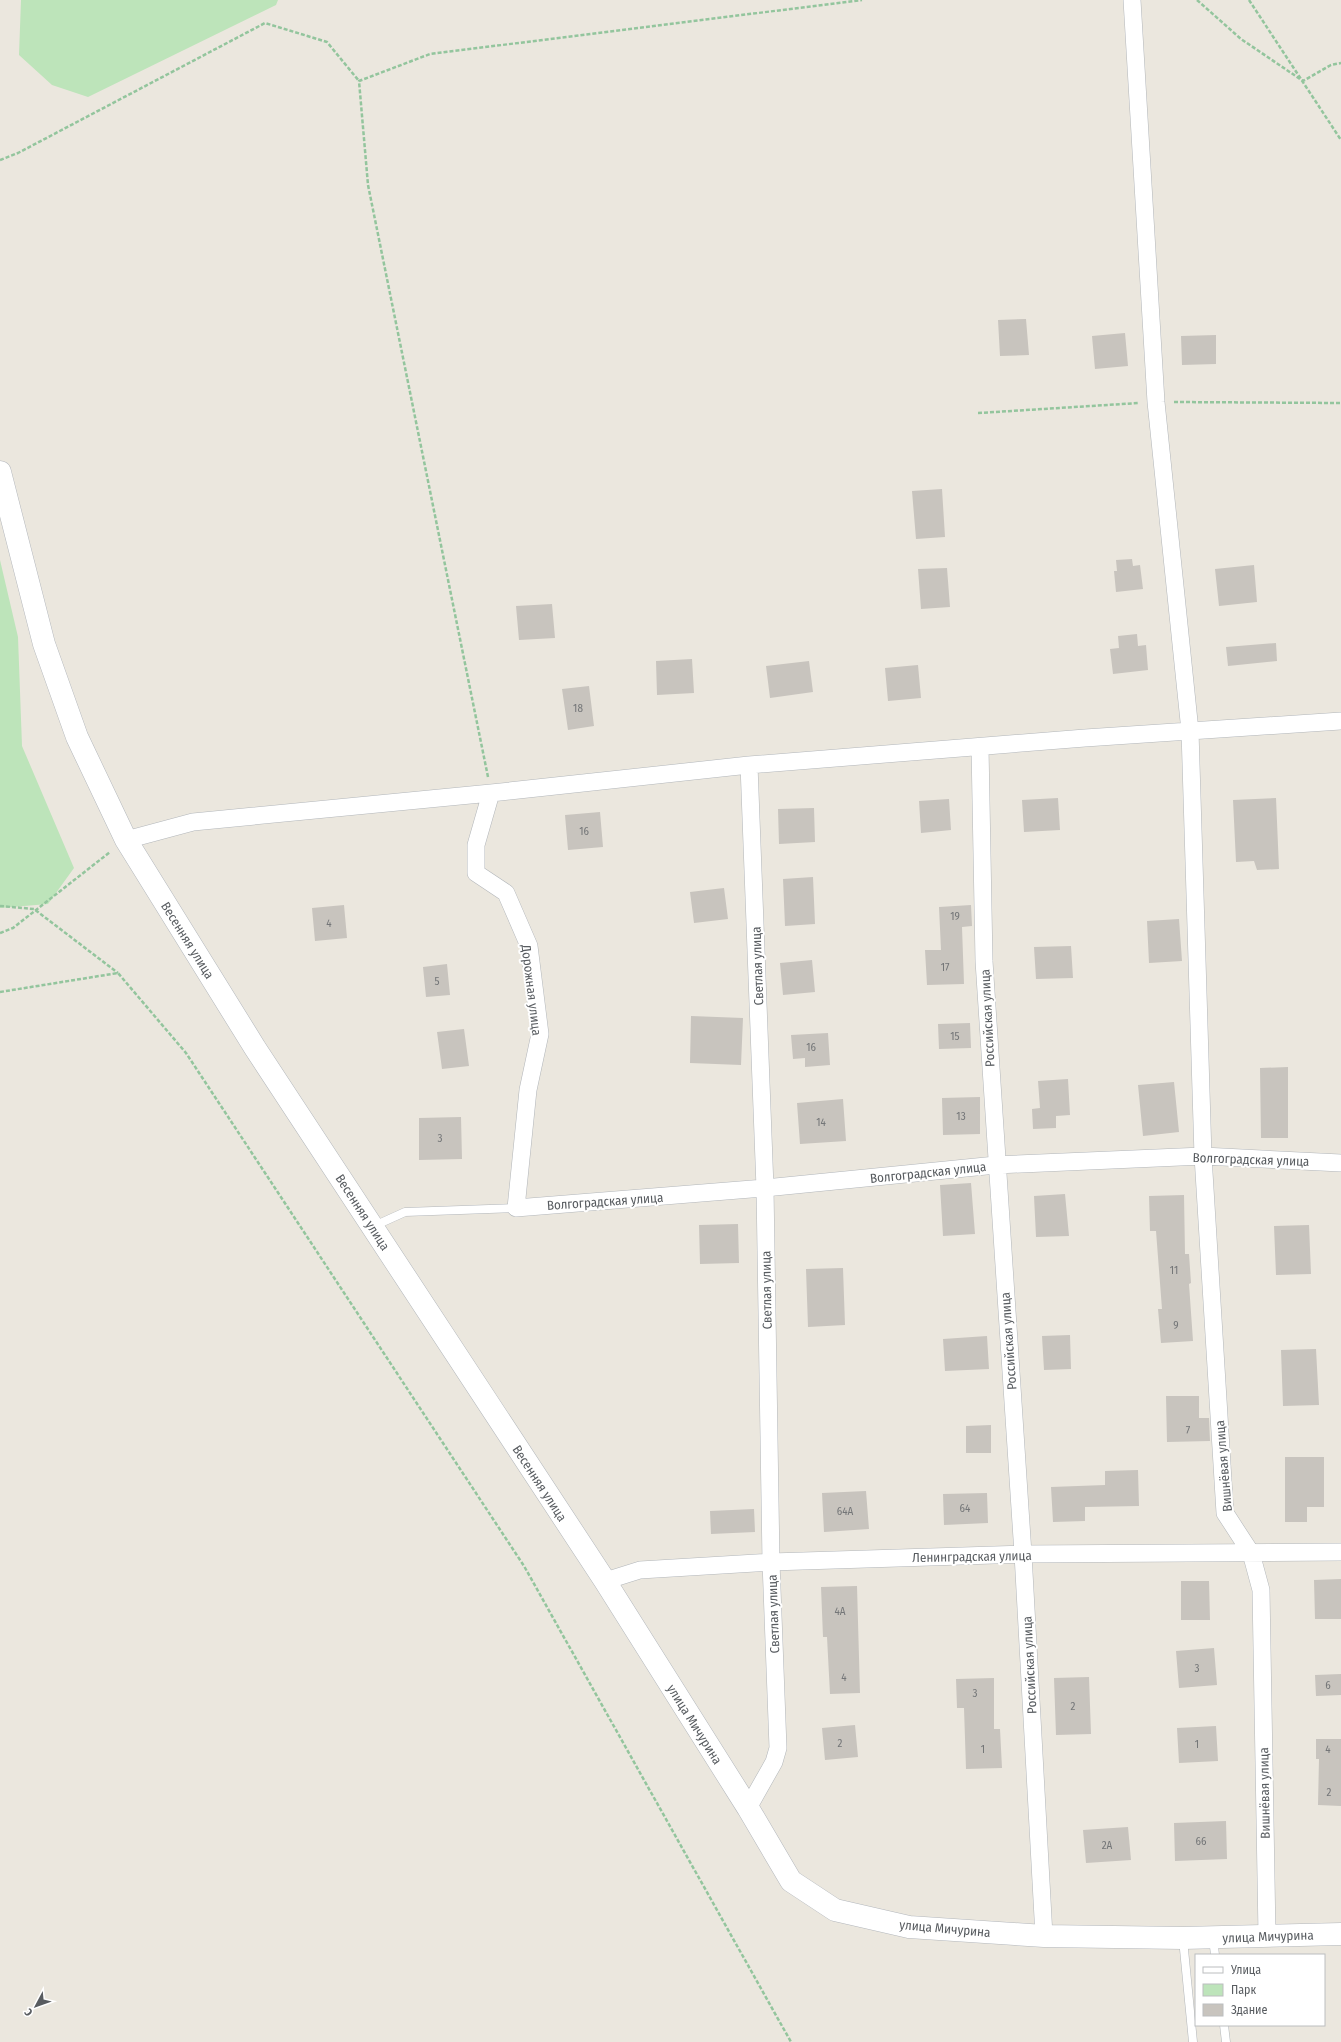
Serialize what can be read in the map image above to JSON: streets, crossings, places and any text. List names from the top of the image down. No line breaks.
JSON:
{"streets":{"street":["Весенняя улица","Светлая улица","Дорожная улица","Российская улица","Волгоградская улица","Вишнёвая улица","Ленинградская улица","улица Мичурина"]},"crossings":[["Весенняя улица","Ленинградская улица"],["Весенняя улица","улица Мичурина"],["Светлая улица","Волгоградская улица"],["Светлая улица","Ленинградская улица"],["Светлая улица","улица Мичурина"],["Дорожная улица","Волгоградская улица"],["Российская улица","Волгоградская улица"],["Российская улица","Ленинградская улица"],["Российская улица","улица Мичурина"],["Волгоградская улица","Вишнёвая улица"],["Вишнёвая улица","Ленинградская улица"],["Вишнёвая улица","улица Мичурина"],["Ленинградская улица","улица Мичурина"]],"house_numbers":["18","16","19","4","17","5","15","16","13","14","3","11","9","7","64","64А","4А","3","4","6","3","2","2","1","1","4","2","66","2А"],"legend":["Улица","Парк","Здание"],"north":"bottom left"}
